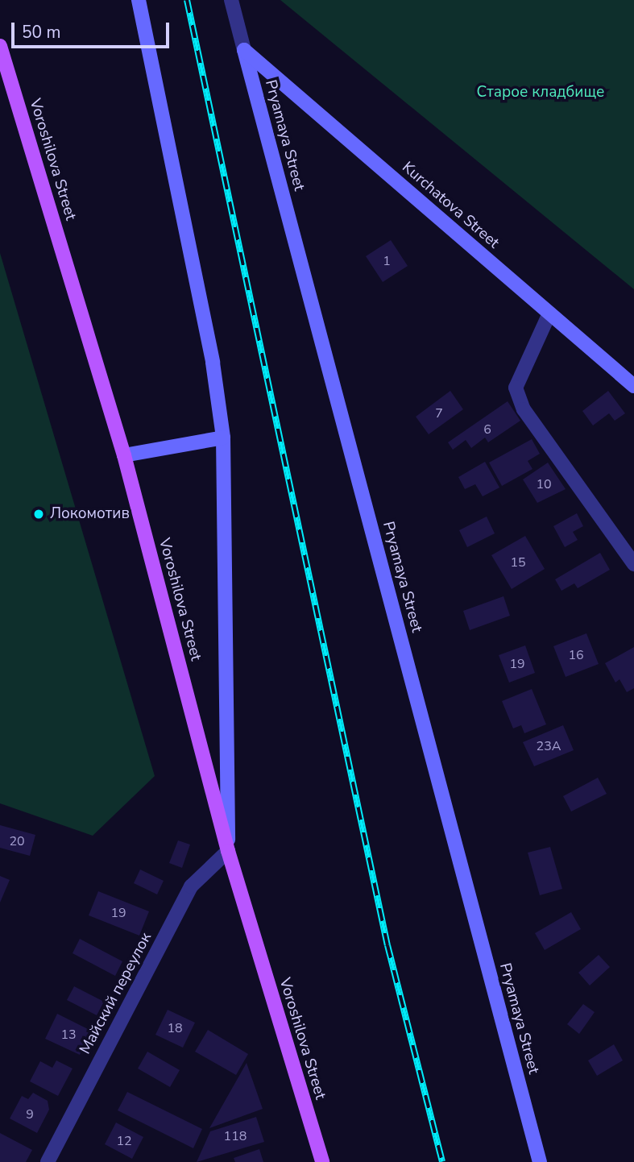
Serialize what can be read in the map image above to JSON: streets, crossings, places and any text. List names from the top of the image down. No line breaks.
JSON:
{"streets":{"main road":["Voroshilova Street"],"street":["Pryamaya Street","Kurchatova Street","Майский переулок"]},"crossings":[["Pryamaya Street","Kurchatova Street"],["Voroshilova Street","Майский переулок"]],"parks":["Старое кладбище"],"places":["Локомотив"],"house_numbers":["1","7","6","10","15","16","19","23А","20","19","18","13","9","118","12"],"scale_bar":"50 m"}
